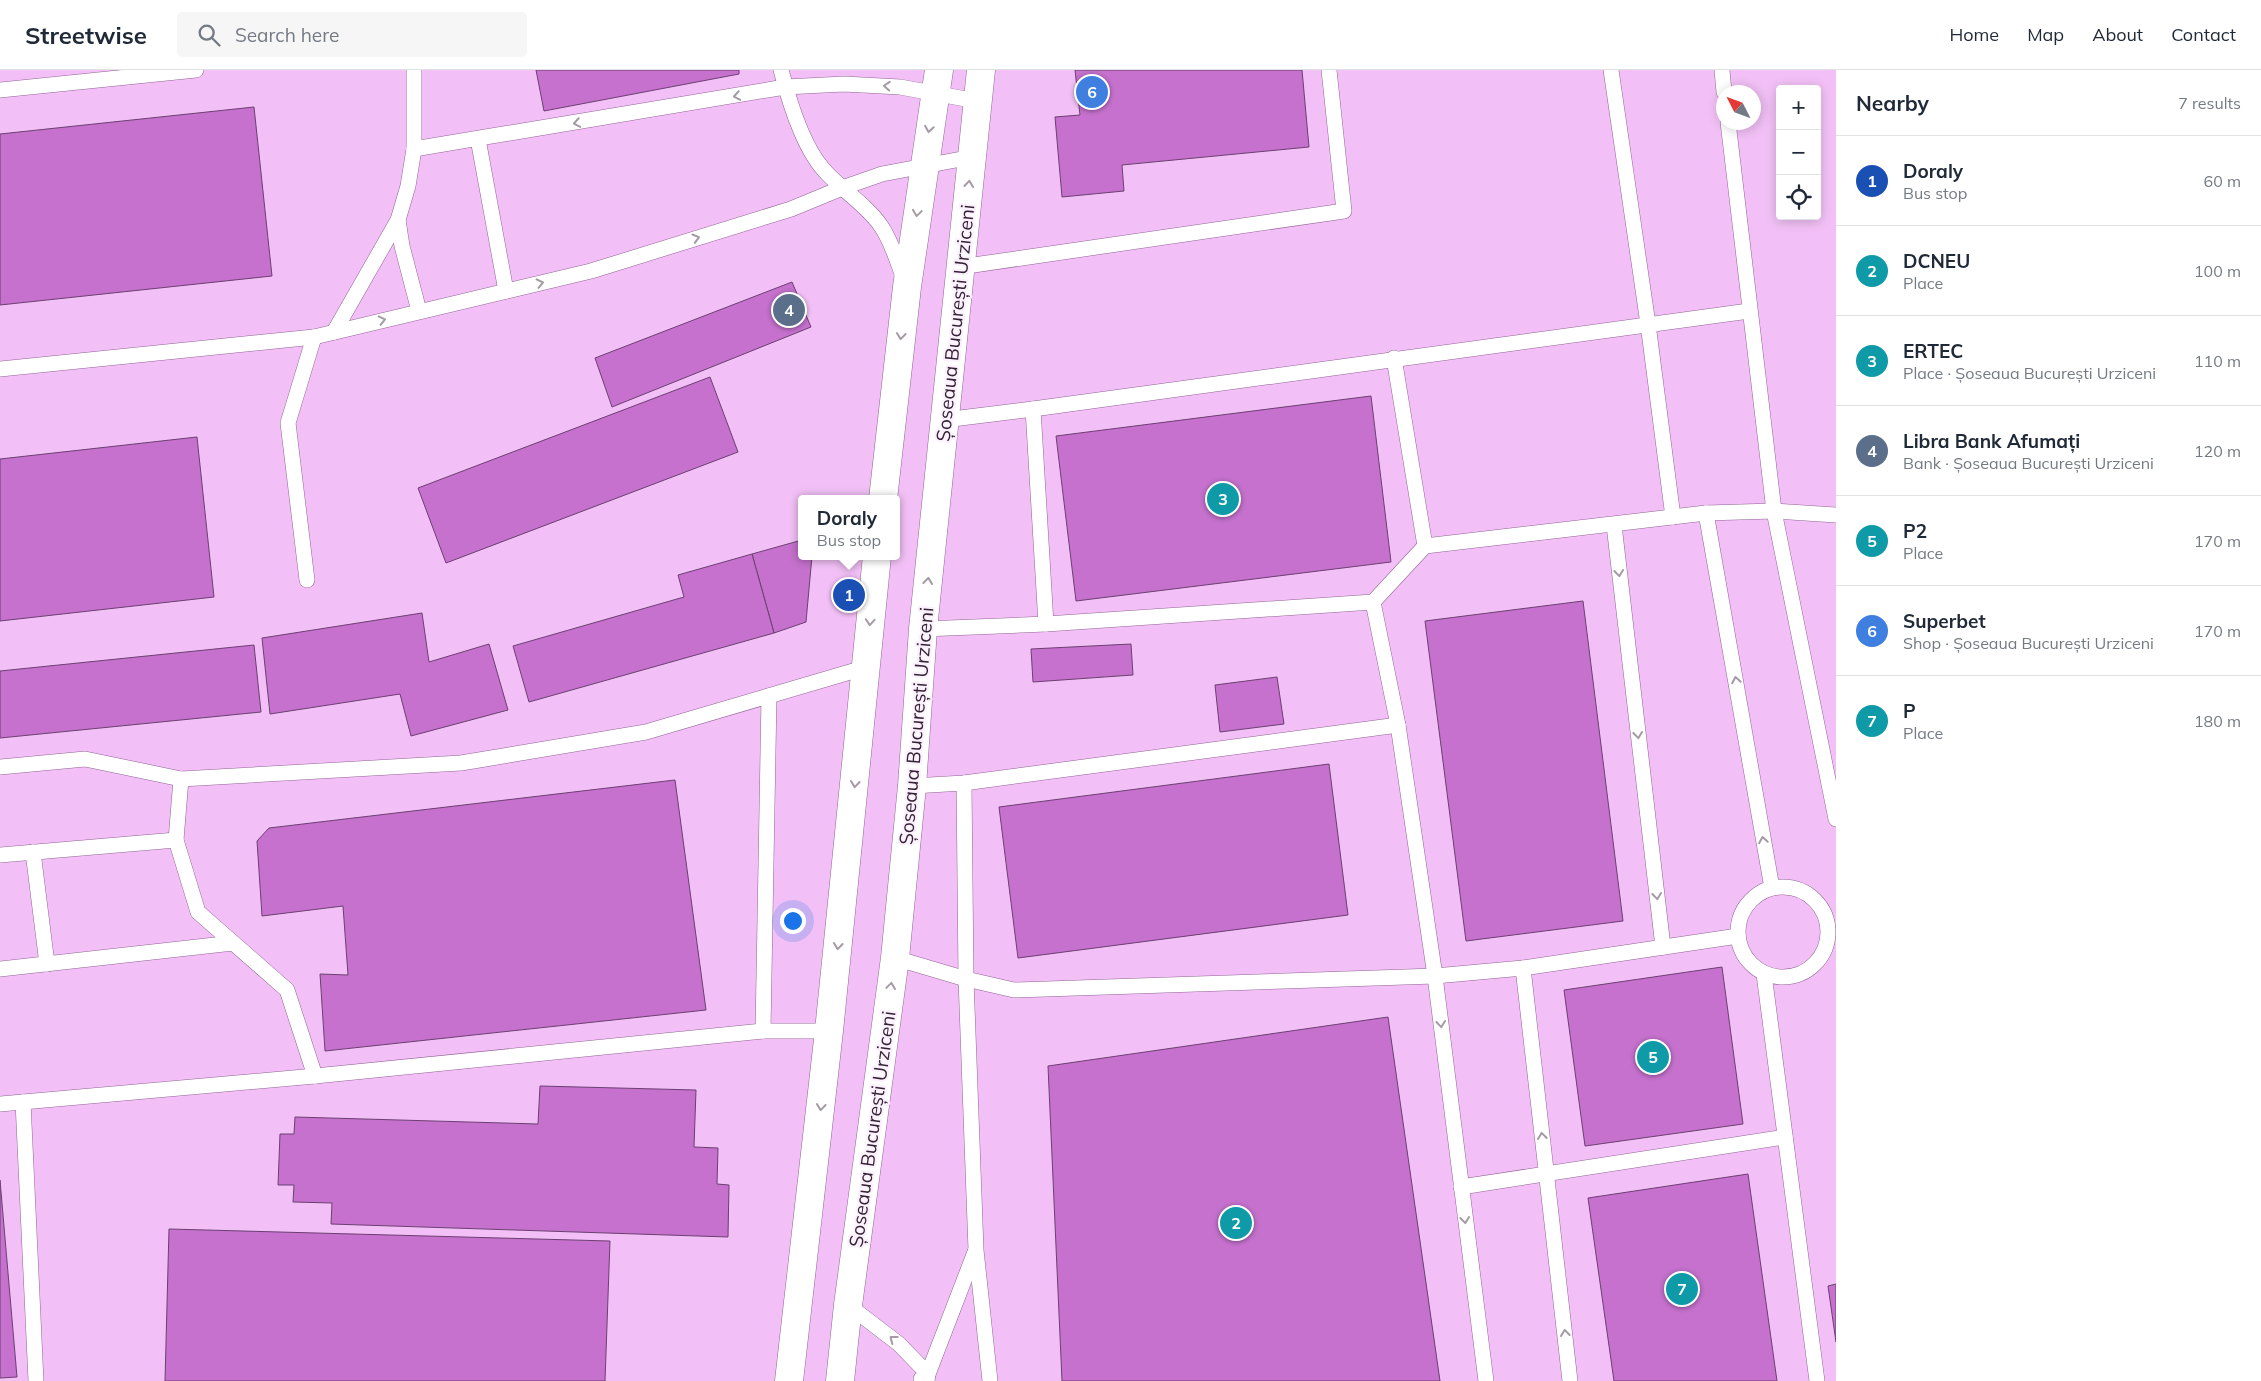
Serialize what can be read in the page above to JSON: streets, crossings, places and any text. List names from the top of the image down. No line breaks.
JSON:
{"streets":{"highway":["Șoseaua București Urziceni"]},"north":"top left","page":{"header":"Streetwise","search":"Search here","nav":["Home","Map","About","Contact"],"heading":["Nearby","7 results"],"pins":["6","4","3","1","5","2","7"],"map_buttons":["+","−"],"list":[{"mark":"1","name":"Doraly","note":"Bus stop","value":"60 m"},{"mark":"2","name":"DCNEU","note":"Place","value":"100 m"},{"mark":"3","name":"ERTEC","note":"Place · Șoseaua București Urziceni","value":"110 m"},{"mark":"4","name":"Libra Bank Afumați","note":"Bank · Șoseaua București Urziceni","value":"120 m"},{"mark":"5","name":"P2","note":"Place","value":"170 m"},{"mark":"6","name":"Superbet","note":"Shop · Șoseaua București Urziceni","value":"170 m"},{"mark":"7","name":"P","note":"Place","value":"180 m"}],"popup":["Doraly","Bus stop"]}}
